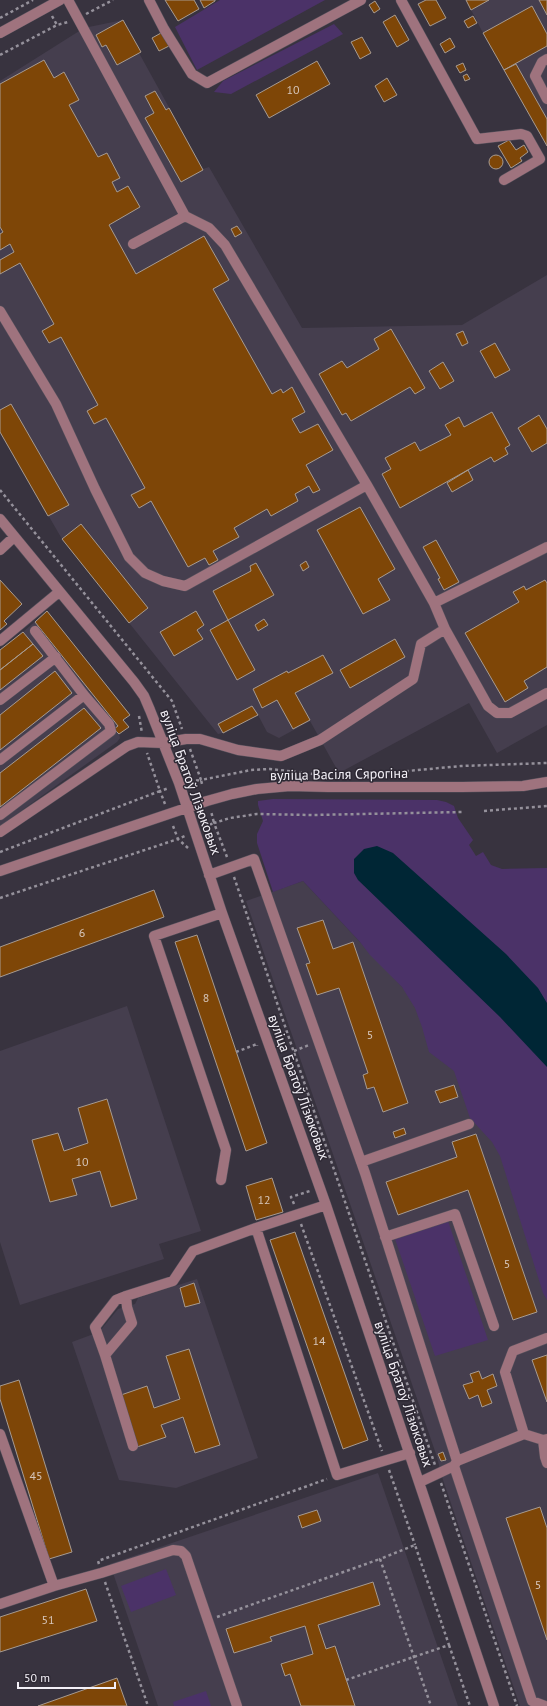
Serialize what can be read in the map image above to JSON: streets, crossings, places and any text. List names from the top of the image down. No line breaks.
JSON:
{"streets":{"street":["вуліца Васіля Сярогіна","вуліца Братоў Лізюковых"]},"crossings":[["вуліца Васіля Сярогіна","вуліца Братоў Лізюковых"]],"house_numbers":["10","6","8","5","10","12","5","14","45","5","51"],"scale_bar":"50 m"}
